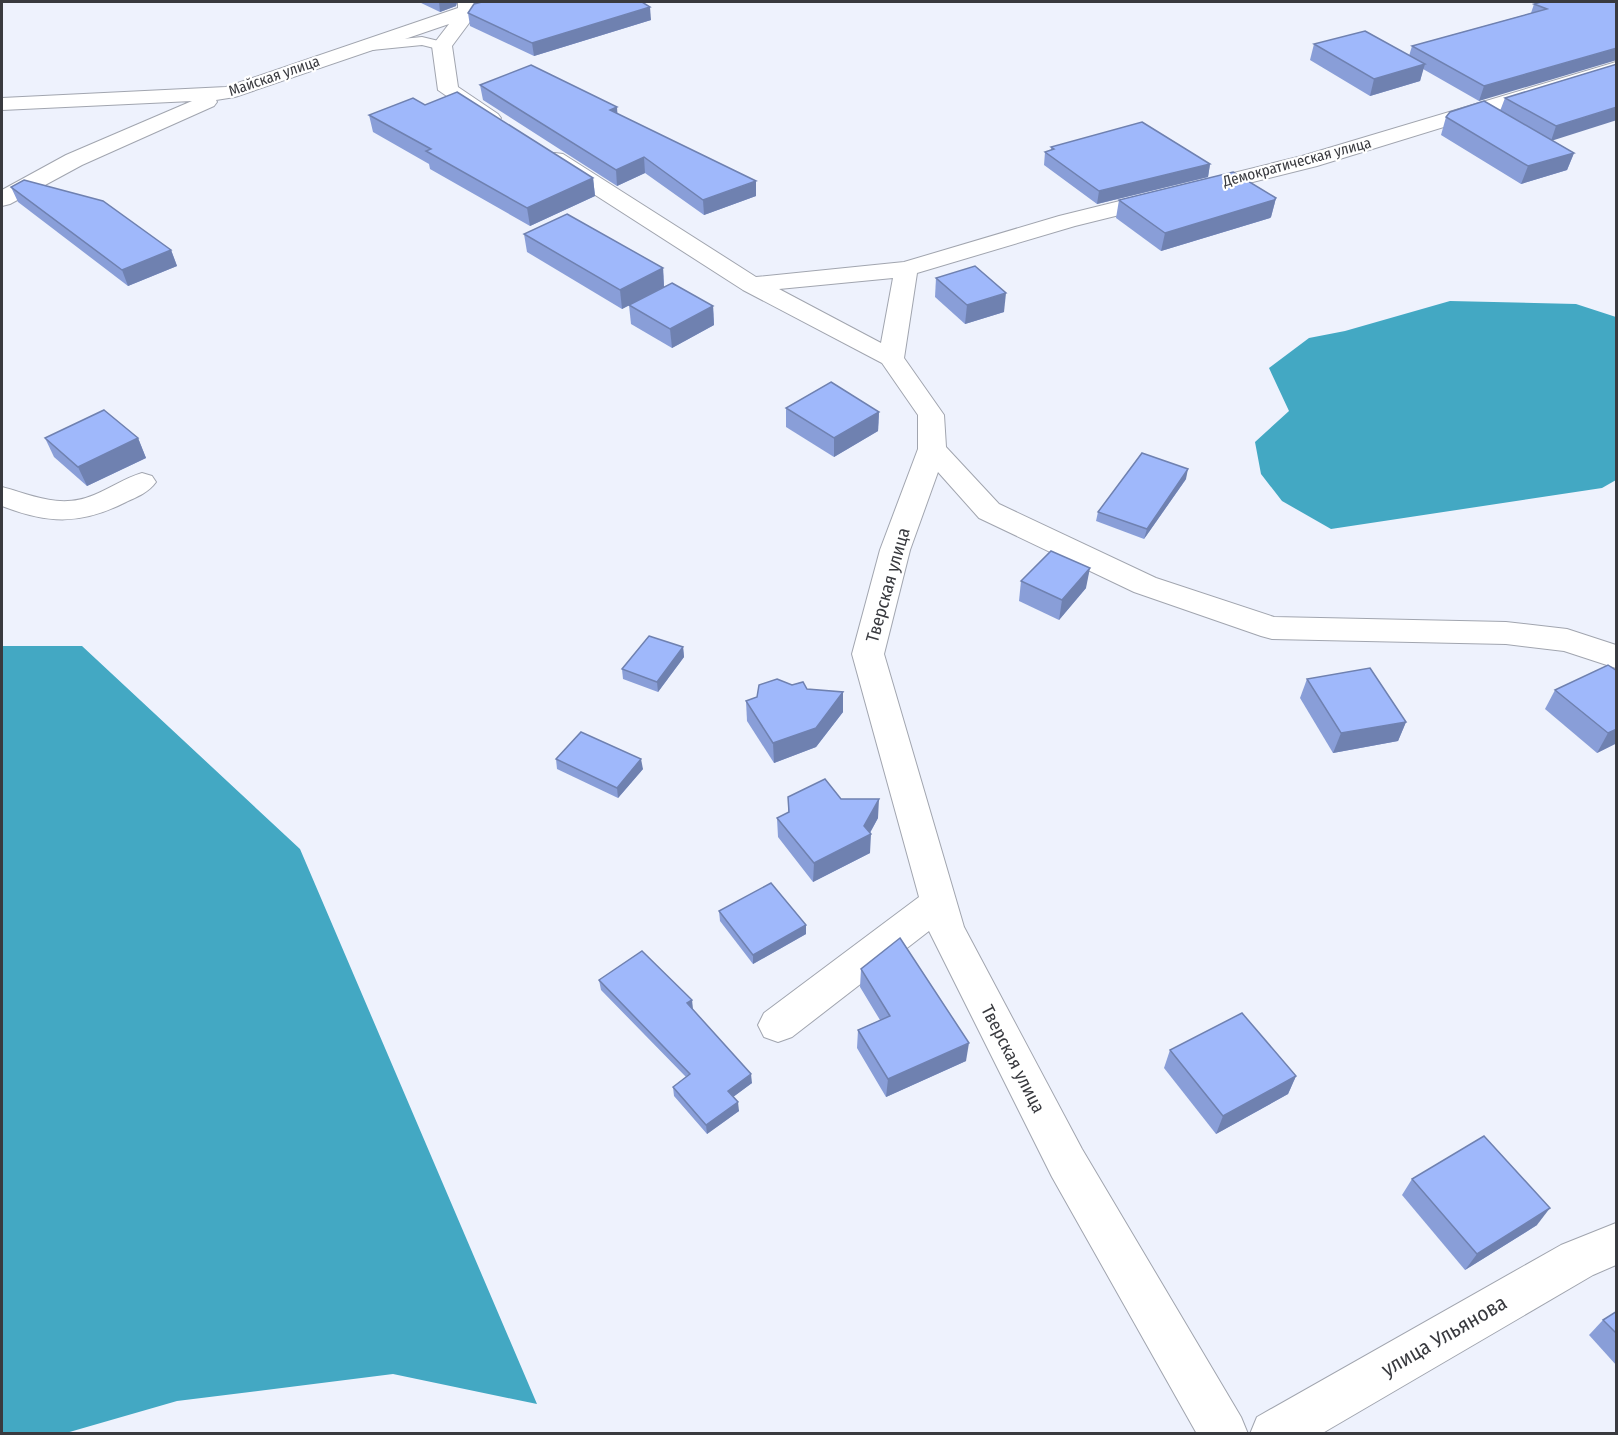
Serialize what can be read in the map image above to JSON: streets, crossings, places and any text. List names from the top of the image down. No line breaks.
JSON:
{"streets":{"street":["Майская улица","Демократическая улица","Тверская улица","улица Ульянова"]},"crossings":[["Демократическая улица","Тверская улица"]]}
